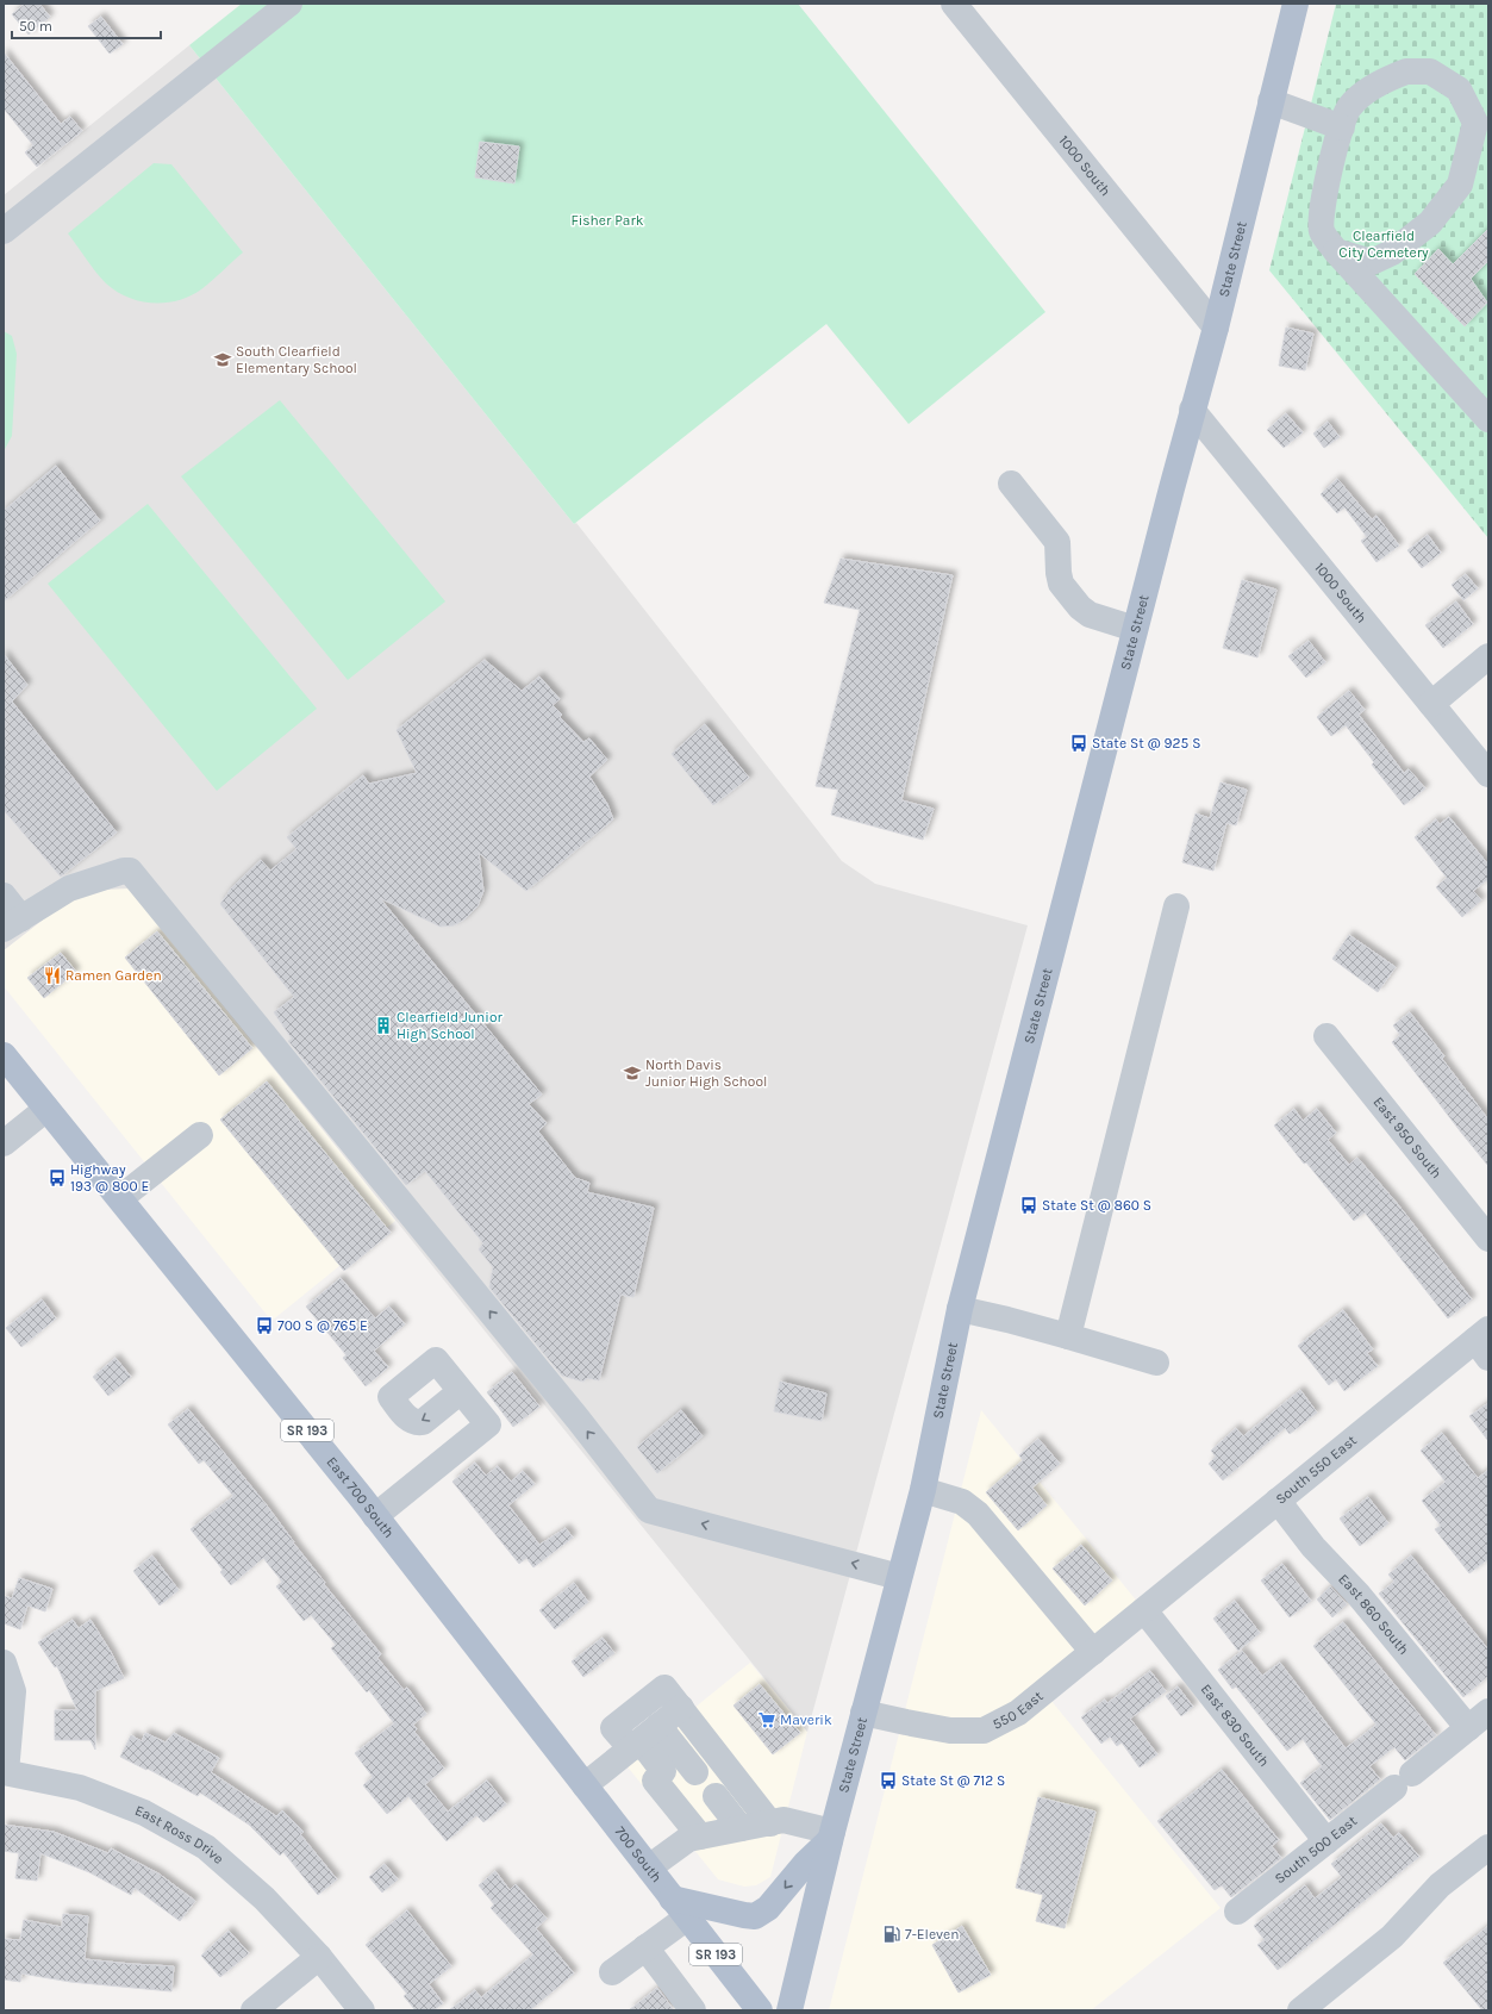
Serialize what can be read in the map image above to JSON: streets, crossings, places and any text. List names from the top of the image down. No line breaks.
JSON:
{"streets":{"main road":["State Street","SR 193","East 700 South","700 South"],"street":["1000 South","East 950 South","South 550 East","East 860 South","550 East","East 830 South","East Ross Drive","South 500 East"]},"crossings":[["1000 South","State Street"],["State Street","550 East"],["SR 193","700 South"],["South 550 East","East 860 South"],["South 550 East","550 East"],["South 550 East","East 830 South"],["East 700 South","700 South"],["East 860 South","South 500 East"],["550 East","East 830 South"],["East 830 South","South 500 East"]],"parks":["Fisher Park","Clearfield City Cemetery"],"places":{"school or university":["South Clearfield Elementary School","North Davis Junior High School"],"bus stop":["State St @ 925 S","Highway 193 @ 800 E","State St @ 860 S","700 S @ 765 E","State St @ 712 S"],"restaurant":["Ramen Garden"],"building":["Clearfield Junior High School"],"supermarket":["Maverik"],"fuel station":["7-Eleven"]},"scale_bar":"50 m"}
